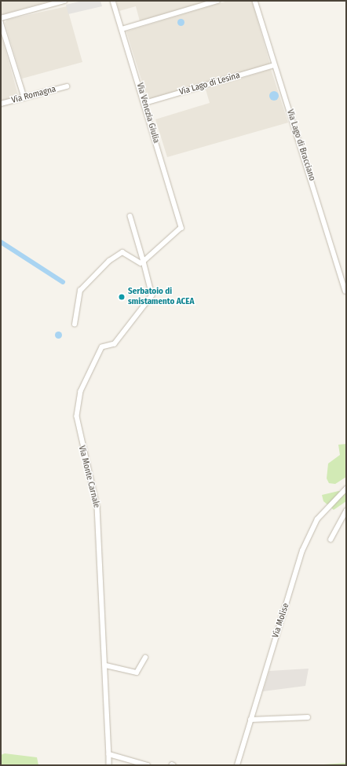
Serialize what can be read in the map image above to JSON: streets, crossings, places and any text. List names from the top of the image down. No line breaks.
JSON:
{"streets":{"street":["Via Lago di Lesina","Via Romagna","Via Venezia Giulia","Via Lago di Bracciano","Via Monte Carnale","Via Molise"]},"crossings":[["Via Lago di Lesina","Via Venezia Giulia"],["Via Lago di Lesina","Via Lago di Bracciano"],["Via Venezia Giulia","Via Monte Carnale"]],"places":["Serbatoio di smistamento ACEA"]}
